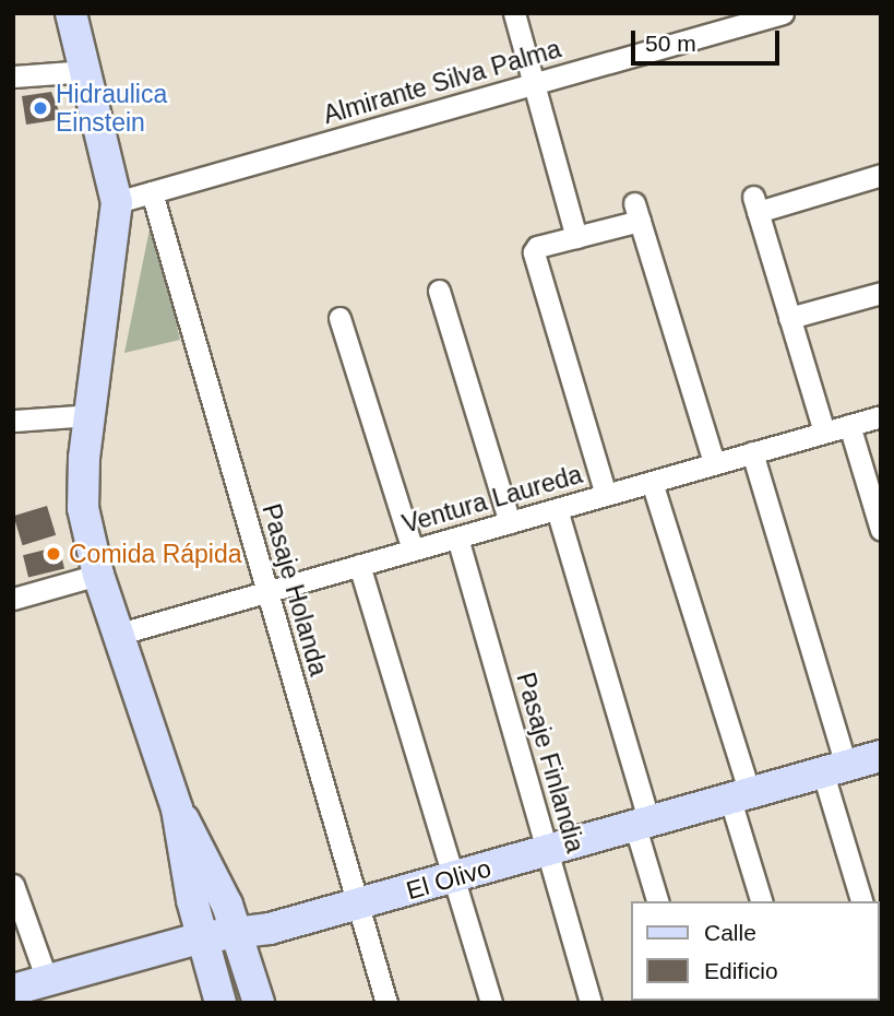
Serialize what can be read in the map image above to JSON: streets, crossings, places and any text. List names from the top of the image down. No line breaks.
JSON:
{"streets":{"street":["Almirante Silva Palma","Ventura Laureda","Pasaje Holanda","Pasaje Finlandia","El Olivo"]},"crossings":[["Almirante Silva Palma","Pasaje Holanda"],["Ventura Laureda","Pasaje Holanda"],["Ventura Laureda","Pasaje Finlandia"],["Pasaje Holanda","El Olivo"],["Pasaje Finlandia","El Olivo"]],"places":["Hidraulica Einstein","Comida Rápida"],"legend":["Calle","Edificio"],"scale_bar":"50 m"}
